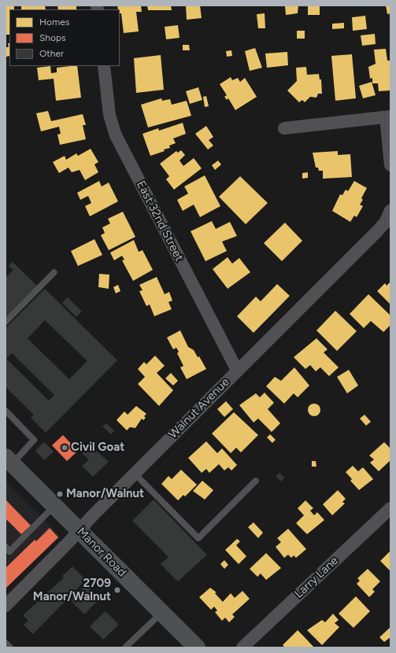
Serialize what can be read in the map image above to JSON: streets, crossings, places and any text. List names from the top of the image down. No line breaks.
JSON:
{"streets":{"main road":["Manor Road"],"street":["East 32nd Street","Walnut Avenue","Larry Lane"]},"crossings":[["East 32nd Street","Walnut Avenue"],["Walnut Avenue","Manor Road"]],"places":["Civil Goat","Manor/Walnut","2709 Manor/Walnut"],"legend":["Homes","Shops","Other"]}
